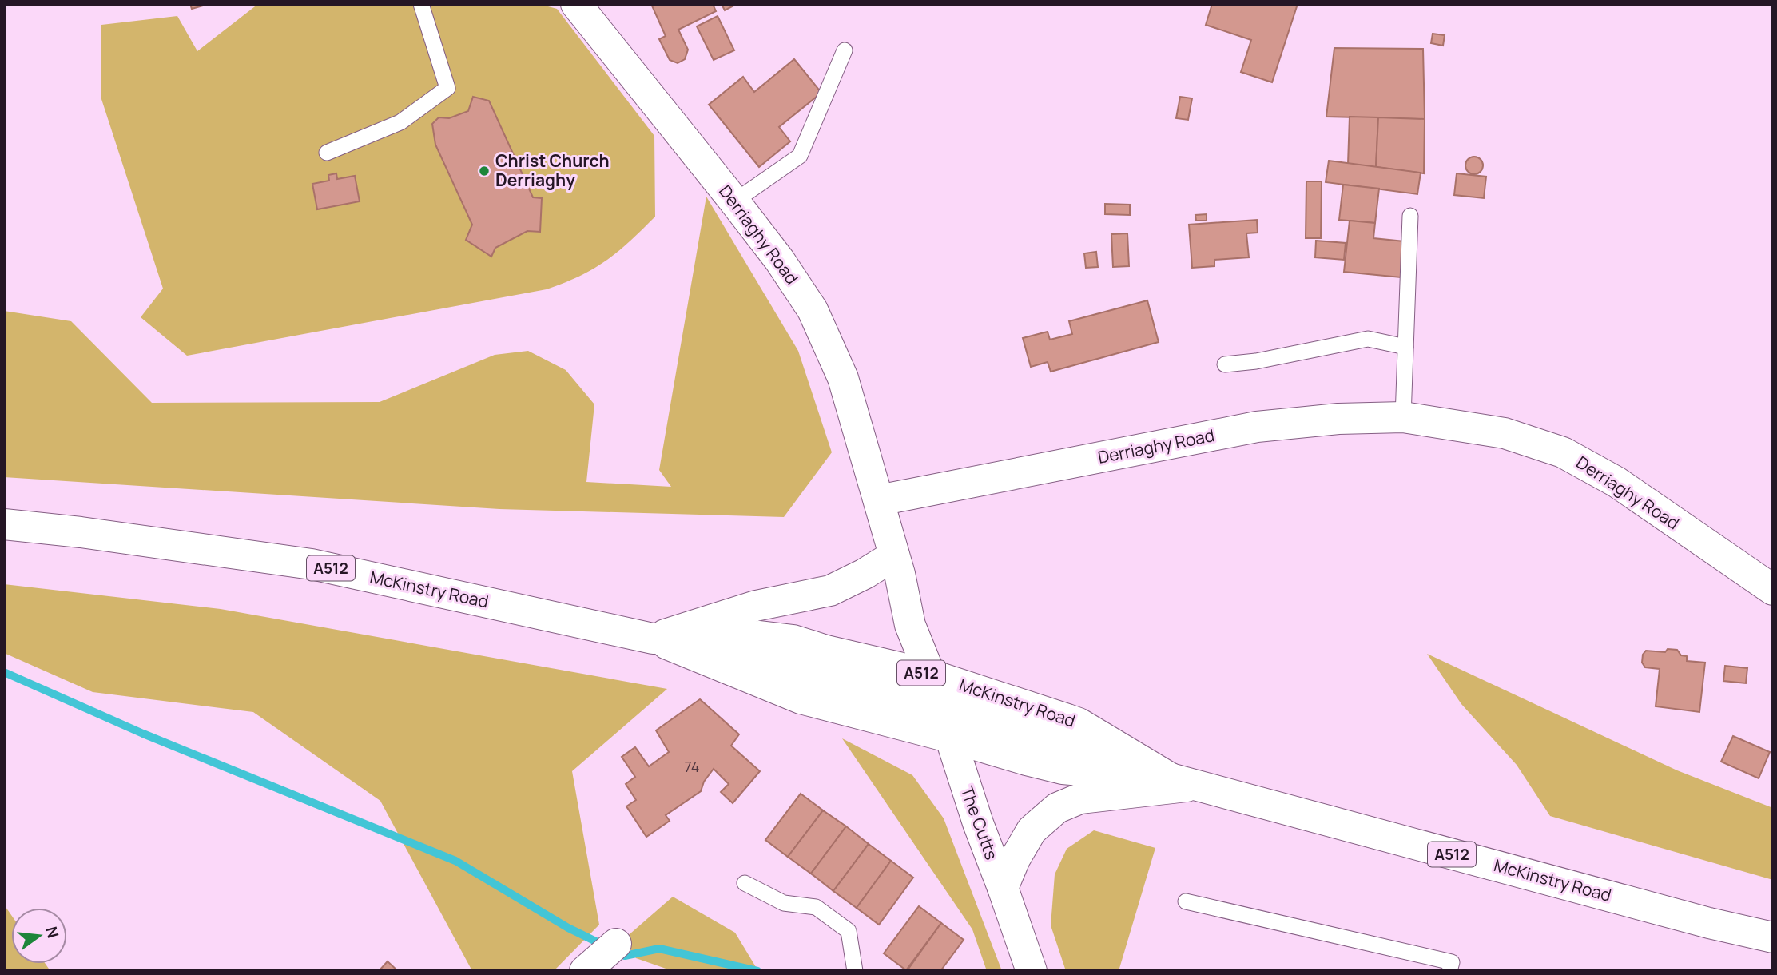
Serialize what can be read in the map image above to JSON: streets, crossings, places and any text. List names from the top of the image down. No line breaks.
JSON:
{"streets":{"main road":["Derriaghy Road","A512","McKinstry Road","The Cutts"]},"crossings":[["Derriaghy Road","McKinstry Road"],["Derriaghy Road","The Cutts"],["McKinstry Road","The Cutts"]],"places":["Christ Church Derriaghy"],"house_numbers":["74"],"north":"right"}
